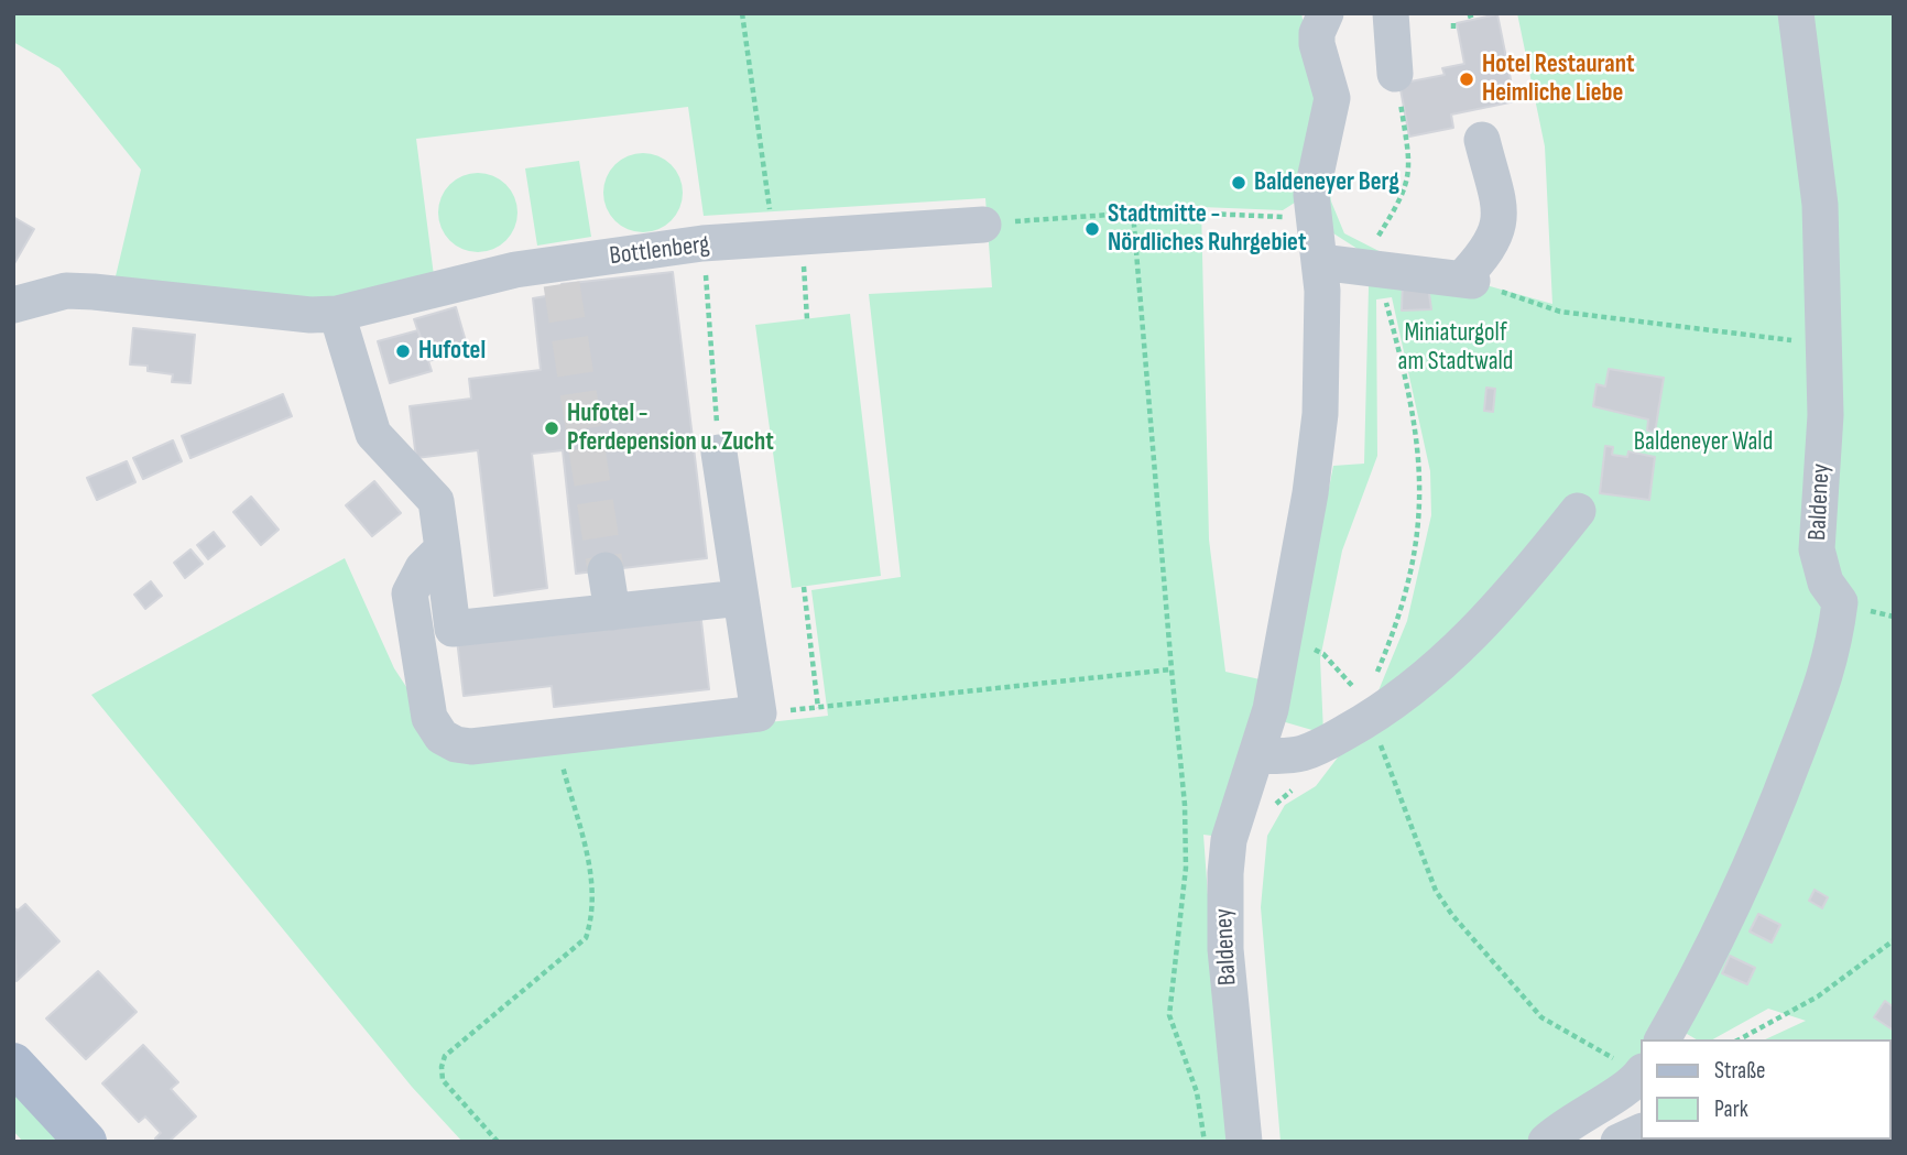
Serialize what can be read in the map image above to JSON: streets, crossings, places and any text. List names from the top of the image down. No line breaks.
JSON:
{"streets":{"street":["Bottlenberg","Baldeney"]},"parks":["Miniaturgolf am Stadtwald","Baldeneyer Wald"],"places":["Hotel Restaurant Heimliche Liebe","Baldeneyer Berg","Stadtmitte - Nördliches Ruhrgebiet","Hufotel","Hufotel - Pferdepension u. Zucht"],"legend":["Straße","Park"]}
